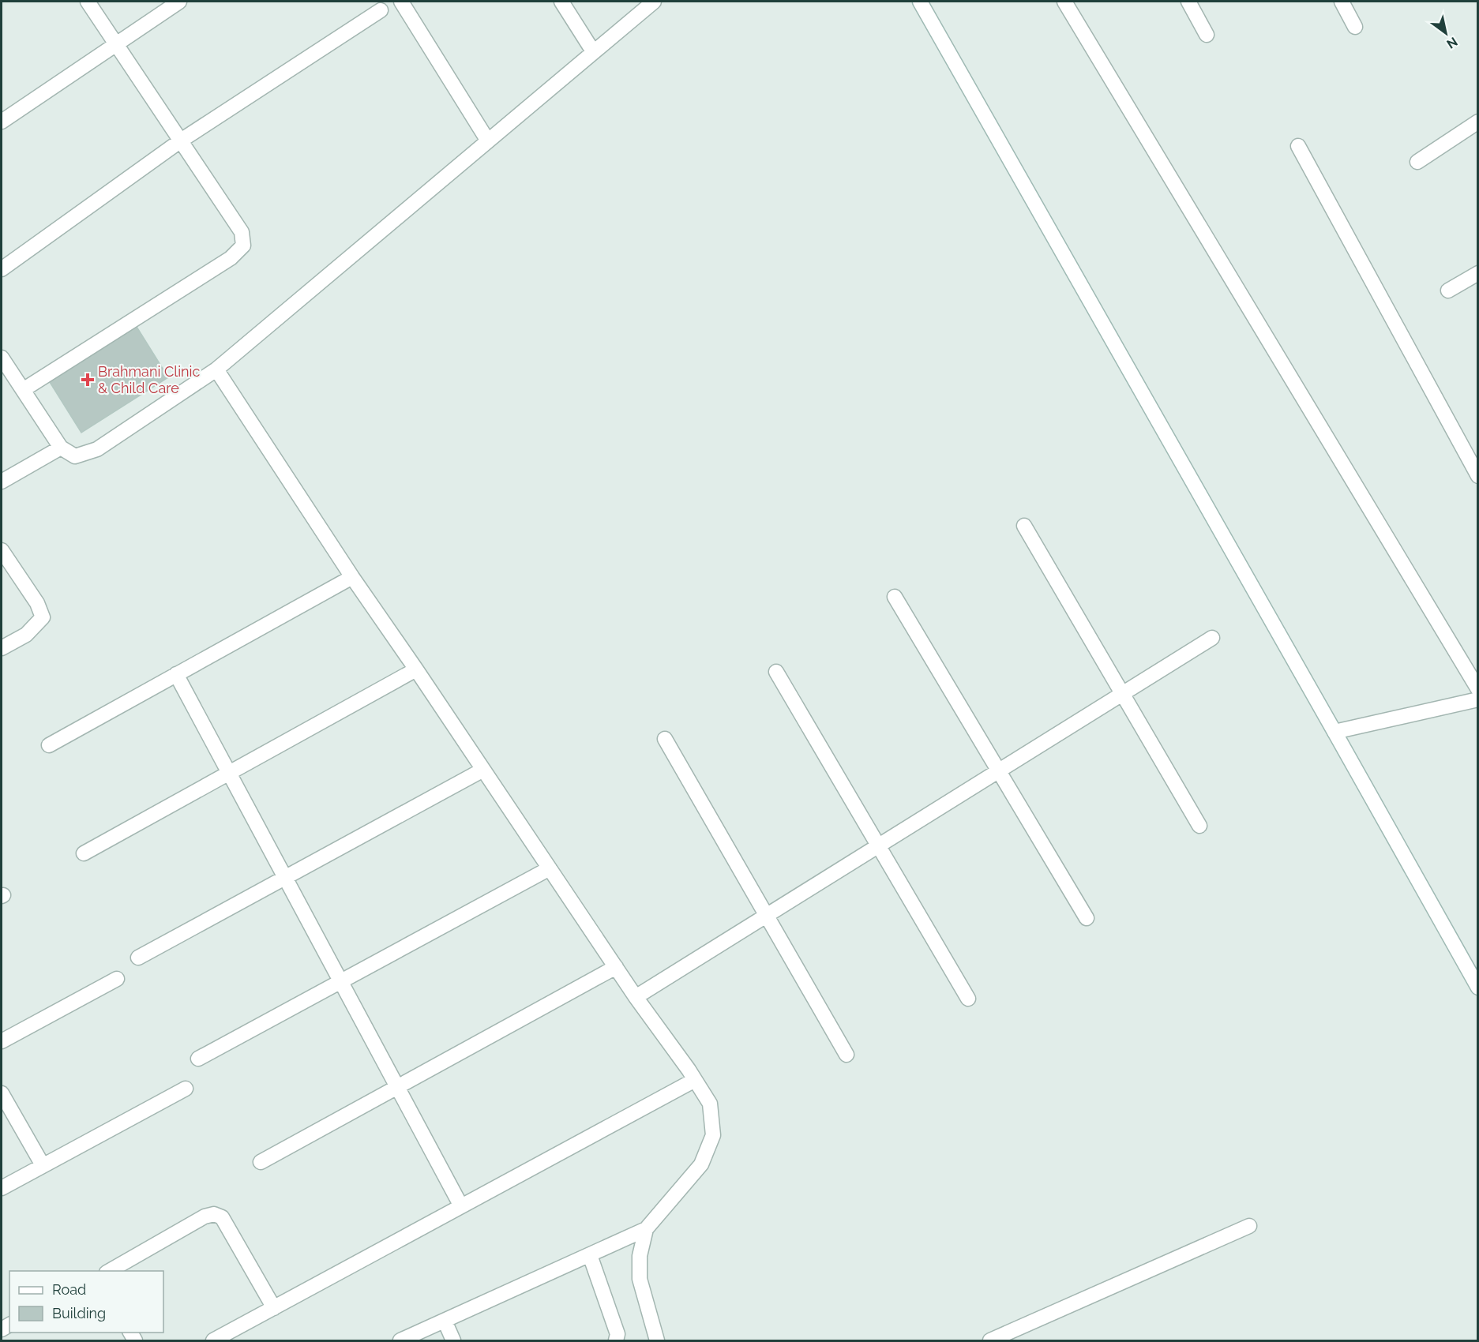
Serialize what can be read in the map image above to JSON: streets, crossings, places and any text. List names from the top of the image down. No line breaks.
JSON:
{"places":{"health":["Brahmani Clinic & Child Care"]},"legend":["Road","Building"],"north":"bottom right"}
